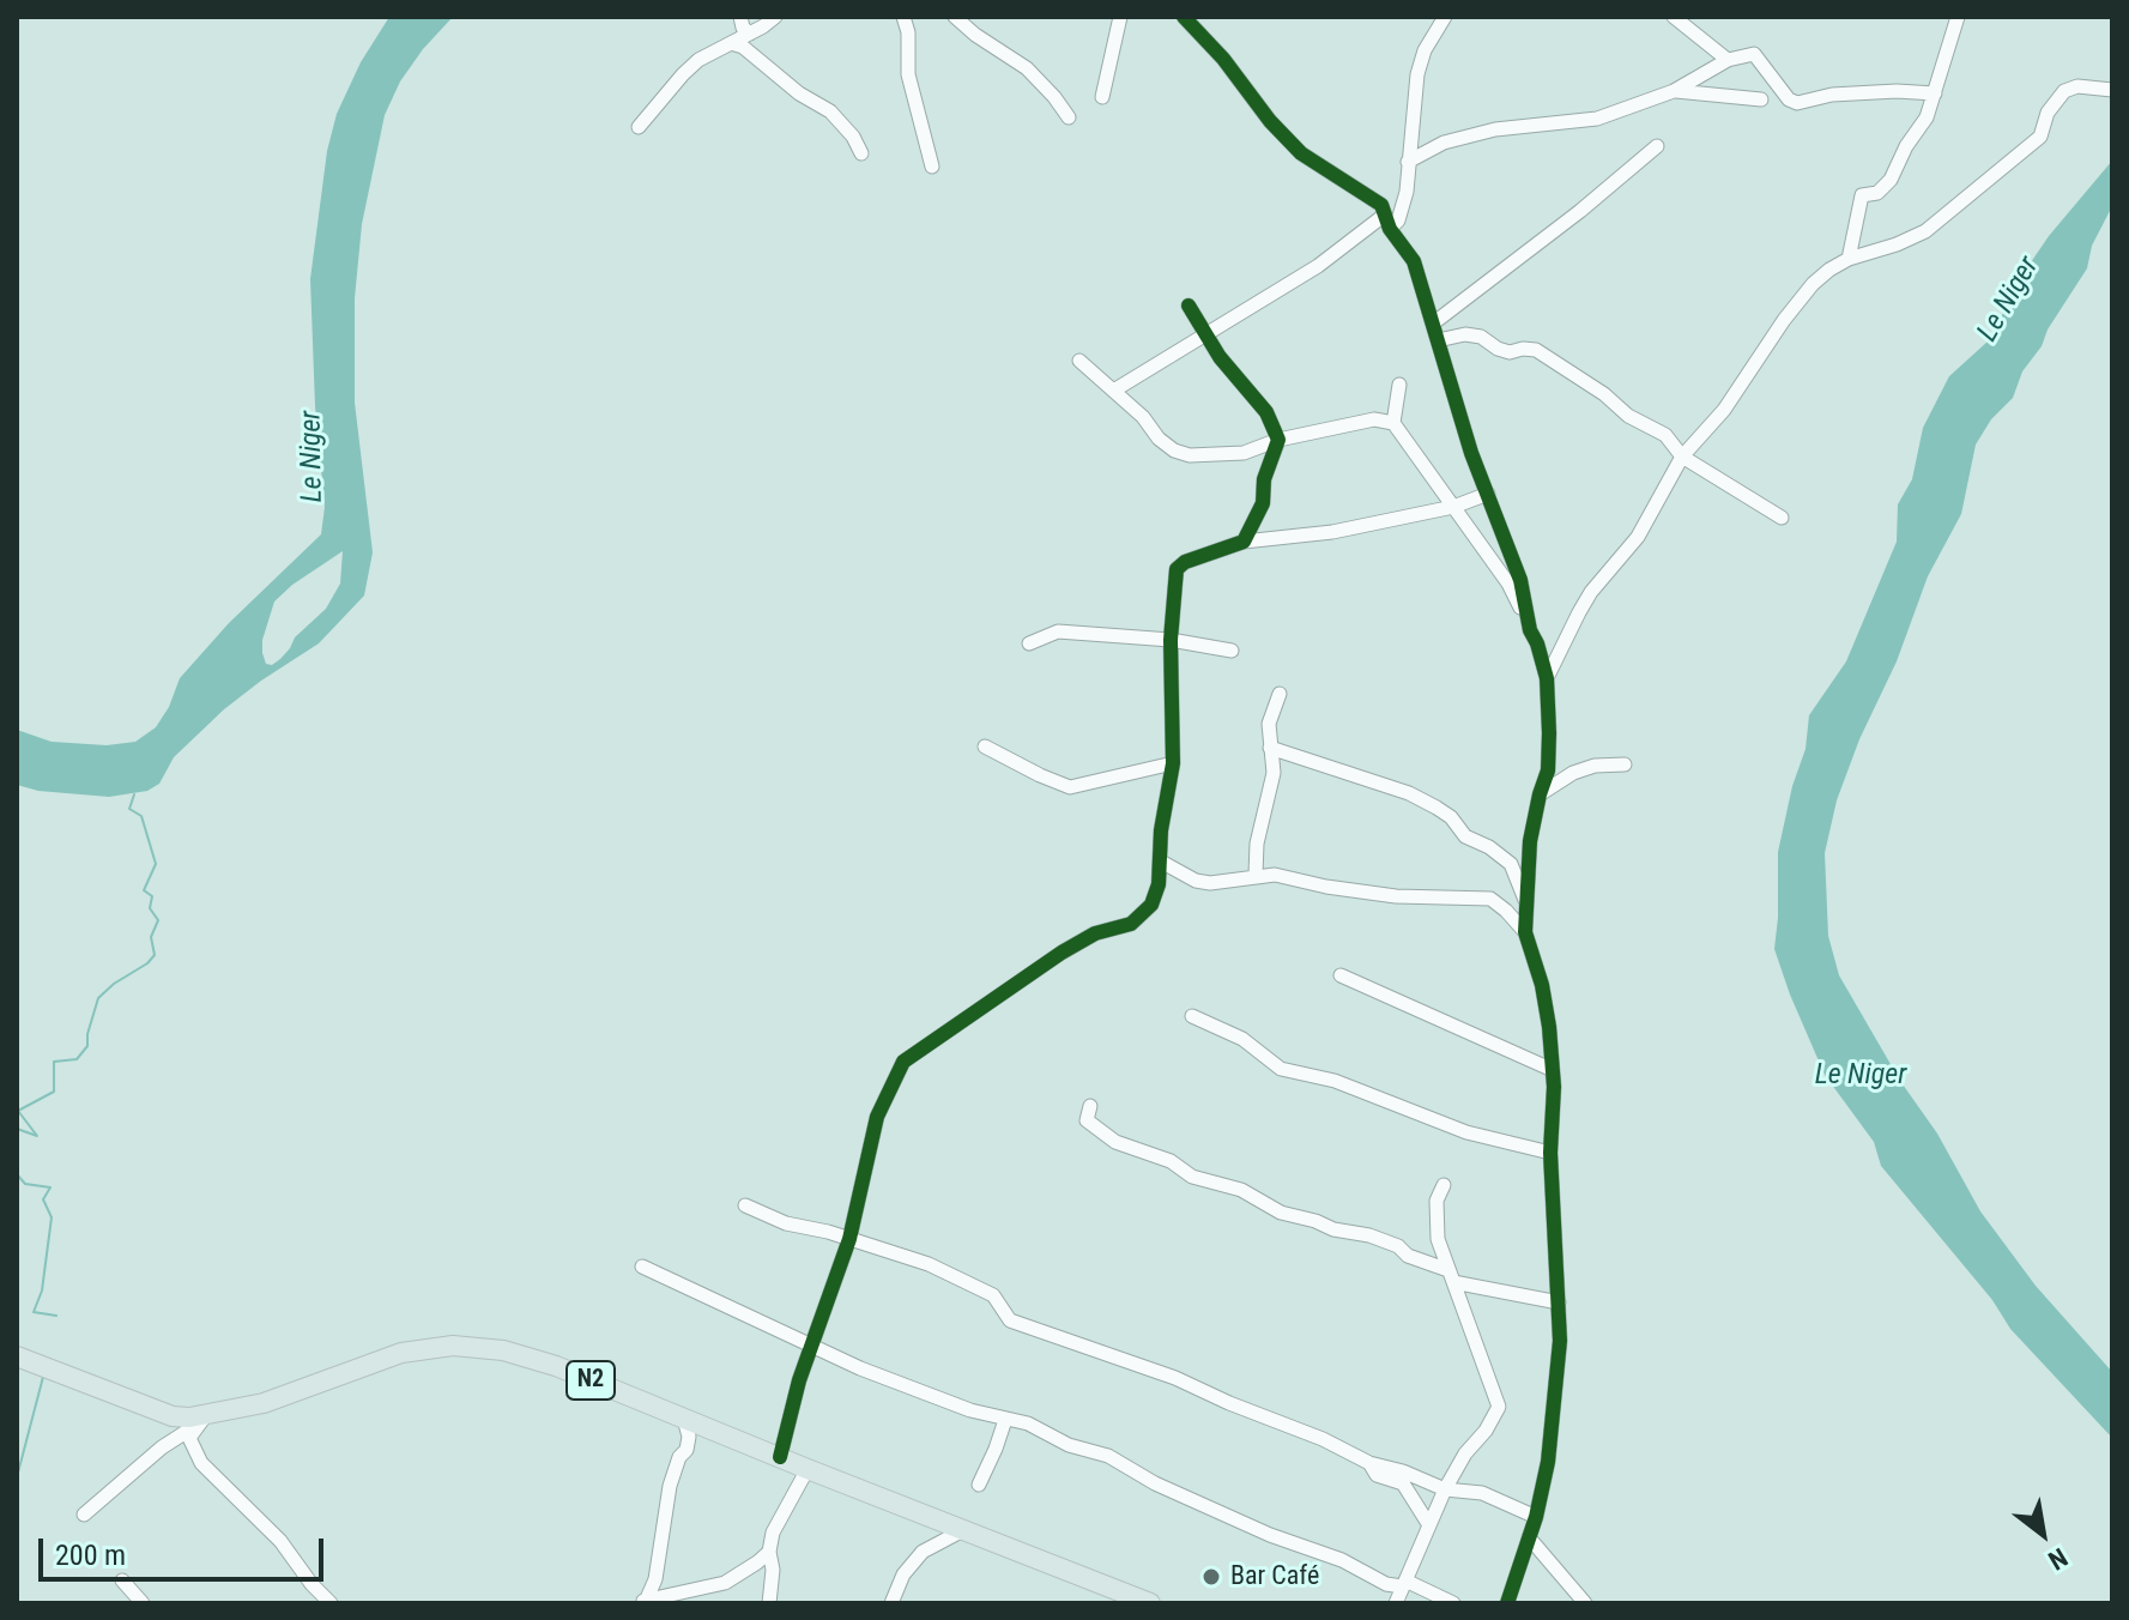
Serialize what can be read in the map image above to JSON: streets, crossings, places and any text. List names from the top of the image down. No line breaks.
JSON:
{"streets":{"highway":["N2"]},"water":["Le Niger"],"places":["Bar Café"],"scale_bar":"200 m","north":"bottom right"}
